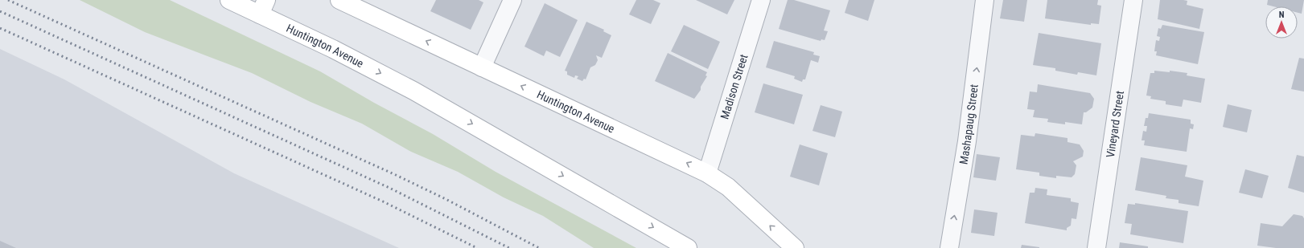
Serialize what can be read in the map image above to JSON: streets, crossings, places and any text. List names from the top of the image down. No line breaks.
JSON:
{"streets":{"main road":["Huntington Avenue"],"street":["Madison Street","Vineyard Street","Mashapaug Street"]},"crossings":[["Huntington Avenue","Madison Street"]],"one_way":["Mashapaug Street"],"north":"top"}
